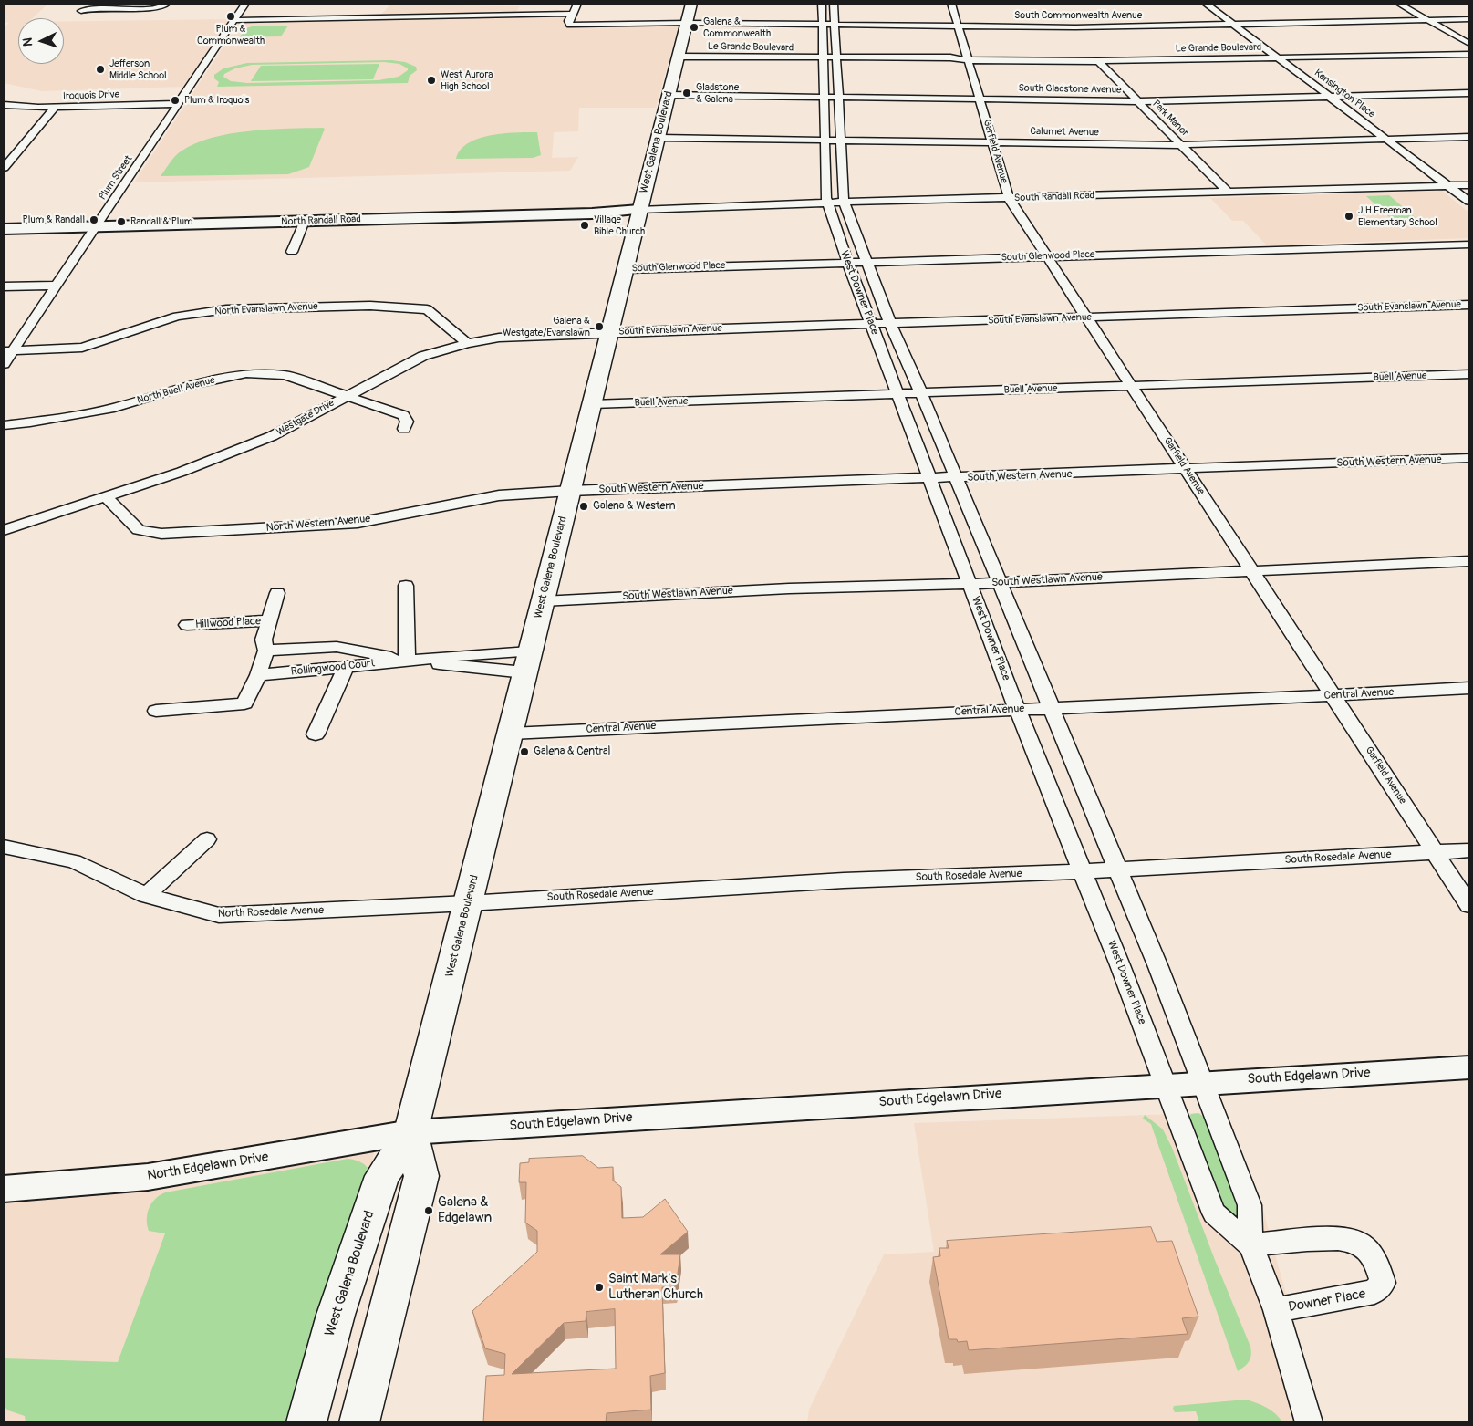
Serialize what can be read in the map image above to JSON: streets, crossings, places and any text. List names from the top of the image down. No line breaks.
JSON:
{"streets":{"main road":["West Galena Boulevard","North Randall Road"],"street":["South Commonwealth Avenue","Le Grande Boulevard","South Gladstone Avenue","Kensington Place","Iroquois Drive","Park Manor","Calumet Avenue","Garfield Avenue","Plum Street","South Randall Road","South Glenwood Place","West Downer Place","South Evanslawn Avenue","North Evanslawn Avenue","Buell Avenue","North Buell Avenue","Westgate Drive","South Western Avenue","North Western Avenue","South Westlawn Avenue","Hillwood Place","Rollingwood Court","Central Avenue","South Rosedale Avenue","North Rosedale Avenue","South Edgelawn Drive","North Edgelawn Drive","Downer Place"]},"crossings":[["South Commonwealth Avenue","Kensington Place"],["South Commonwealth Avenue","West Galena Boulevard"],["South Commonwealth Avenue","Garfield Avenue"],["South Commonwealth Avenue","West Downer Place"],["Le Grande Boulevard","Kensington Place"],["Le Grande Boulevard","Park Manor"],["Le Grande Boulevard","West Galena Boulevard"],["Le Grande Boulevard","Garfield Avenue"],["Le Grande Boulevard","West Downer Place"],["South Gladstone Avenue","Kensington Place"],["South Gladstone Avenue","Park Manor"],["South Gladstone Avenue","West Galena Boulevard"],["South Gladstone Avenue","Garfield Avenue"],["South Gladstone Avenue","West Downer Place"],["Kensington Place","Calumet Avenue"],["Kensington Place","South Randall Road"],["Iroquois Drive","Plum Street"],["Park Manor","Calumet Avenue"],["Park Manor","South Randall Road"],["Calumet Avenue","West Galena Boulevard"],["Calumet Avenue","Garfield Avenue"],["Calumet Avenue","West Downer Place"],["West Galena Boulevard","South Randall Road"],["West Galena Boulevard","North Randall Road"],["West Galena Boulevard","South Glenwood Place"],["West Galena Boulevard","South Evanslawn Avenue"],["West Galena Boulevard","Buell Avenue"],["West Galena Boulevard","Westgate Drive"],["West Galena Boulevard","South Western Avenue"],["West Galena Boulevard","North Western Avenue"],["West Galena Boulevard","South Westlawn Avenue"],["West Galena Boulevard","Rollingwood Court"],["West Galena Boulevard","Central Avenue"],["West Galena Boulevard","South Rosedale Avenue"],["West Galena Boulevard","North Rosedale Avenue"],["West Galena Boulevard","South Edgelawn Drive"],["West Galena Boulevard","North Edgelawn Drive"],["Garfield Avenue","South Randall Road"],["Garfield Avenue","South Glenwood Place"],["Garfield Avenue","South Evanslawn Avenue"],["Garfield Avenue","Buell Avenue"],["Garfield Avenue","South Western Avenue"],["Garfield Avenue","South Westlawn Avenue"],["Garfield Avenue","Central Avenue"],["Garfield Avenue","South Rosedale Avenue"],["Plum Street","North Randall Road"],["Plum Street","North Evanslawn Avenue"],["South Randall Road","North Randall Road"],["South Randall Road","West Downer Place"],["South Glenwood Place","West Downer Place"],["West Downer Place","South Evanslawn Avenue"],["West Downer Place","Buell Avenue"],["West Downer Place","South Western Avenue"],["West Downer Place","South Westlawn Avenue"],["West Downer Place","Central Avenue"],["West Downer Place","South Rosedale Avenue"],["West Downer Place","South Edgelawn Drive"],["West Downer Place","Downer Place"],["South Evanslawn Avenue","Westgate Drive"],["North Evanslawn Avenue","Westgate Drive"],["North Buell Avenue","Westgate Drive"],["Westgate Drive","North Western Avenue"],["South Western Avenue","North Western Avenue"],["South Rosedale Avenue","North Rosedale Avenue"],["South Edgelawn Drive","North Edgelawn Drive"]],"places":["Plum & Commonwealth","Galena & Commonwealth","Jefferson Middle School","West Aurora High School","Gladstone & Galena","Plum & Iroquois","J H Freeman Elementary School","Plum & Randall","Randall & Plum","Village Bible Church","Galena & Westgate/Evanslawn","Galena & Western","Galena & Central","Galena & Edgelawn","Saint Mark's Lutheran Church"],"north":"left"}
